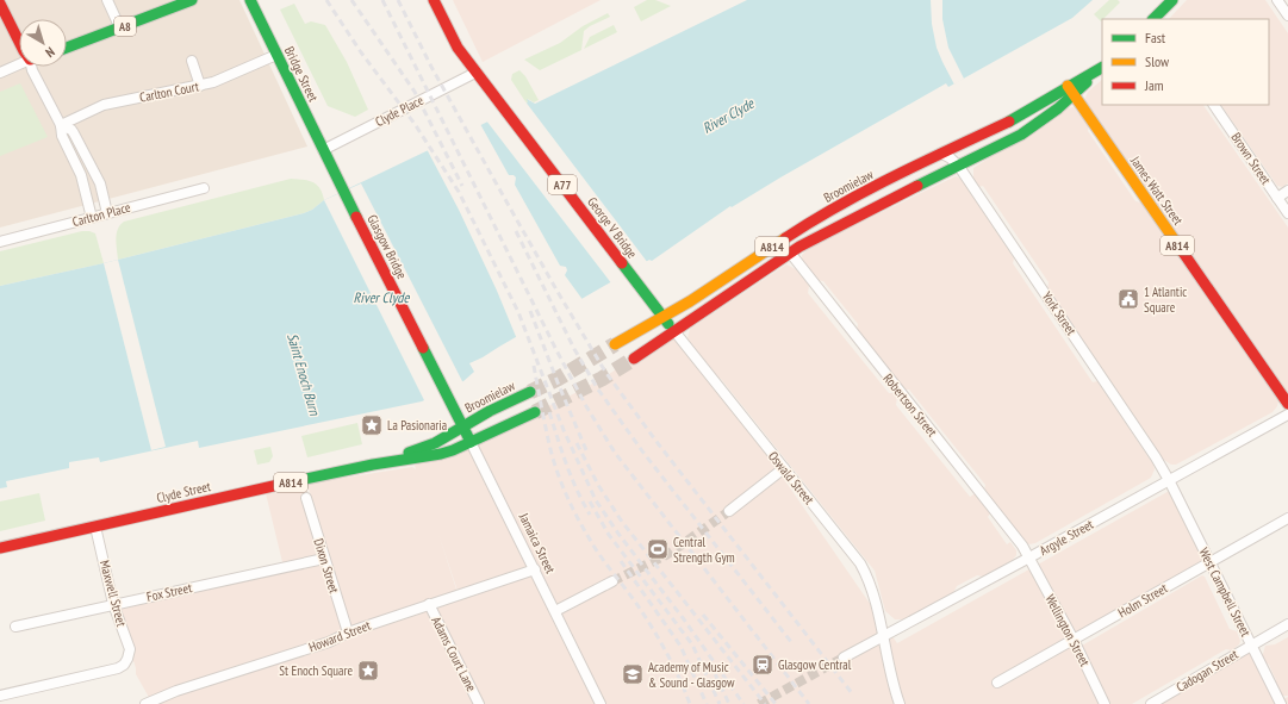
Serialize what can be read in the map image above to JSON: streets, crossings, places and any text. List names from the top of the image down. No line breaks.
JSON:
{"streets":{"main road":["A8","Bridge Street","A77","Broomielaw","James Watt Street","George V Bridge","A814","Glasgow Bridge","Clyde Street","Jamaica Street"],"street":["Carlton Court","Clyde Place","Brown Street","Carlton Place","York Street","Robertson Street","Oswald Street","Argyle Street","Dixon Street","Fox Street","West Campbell Street","Maxwell Street","Holm Street","Wellington Street","Howard Street","Adams Court Lane","Cadogan Street"]},"crossings":[["Bridge Street","Carlton Court"],["Bridge Street","Clyde Place"],["Bridge Street","Glasgow Bridge"],["Clyde Place","A77"],["Clyde Place","George V Bridge"],["A77","George V Bridge"],["Broomielaw","James Watt Street"],["Broomielaw","George V Bridge"],["Broomielaw","York Street"],["Broomielaw","Robertson Street"],["Broomielaw","Oswald Street"],["Broomielaw","Clyde Street"],["Broomielaw","Jamaica Street"],["George V Bridge","Oswald Street"],["Glasgow Bridge","Jamaica Street"],["York Street","Argyle Street"],["York Street","West Campbell Street"],["Robertson Street","Argyle Street"],["Robertson Street","Wellington Street"],["Oswald Street","Argyle Street"],["Clyde Street","Jamaica Street"],["Clyde Street","Maxwell Street"],["Argyle Street","West Campbell Street"],["Argyle Street","Wellington Street"],["Jamaica Street","Howard Street"],["Dixon Street","Fox Street"],["Dixon Street","Howard Street"],["Fox Street","Maxwell Street"],["West Campbell Street","Holm Street"],["West Campbell Street","Cadogan Street"],["Holm Street","Wellington Street"],["Howard Street","Adams Court Lane"]],"water":["River Clyde","Saint Enoch Burn"],"places":{"public building":["1 Atlantic Square"],"place":["La Pasionaria","St Enoch Square"],"sports":["Central Strength Gym"],"station":["Glasgow Central"],"school or university":["Academy of Music & Sound - Glasgow"]},"legend":["Fast","Slow","Jam"],"north":"bottom right"}
